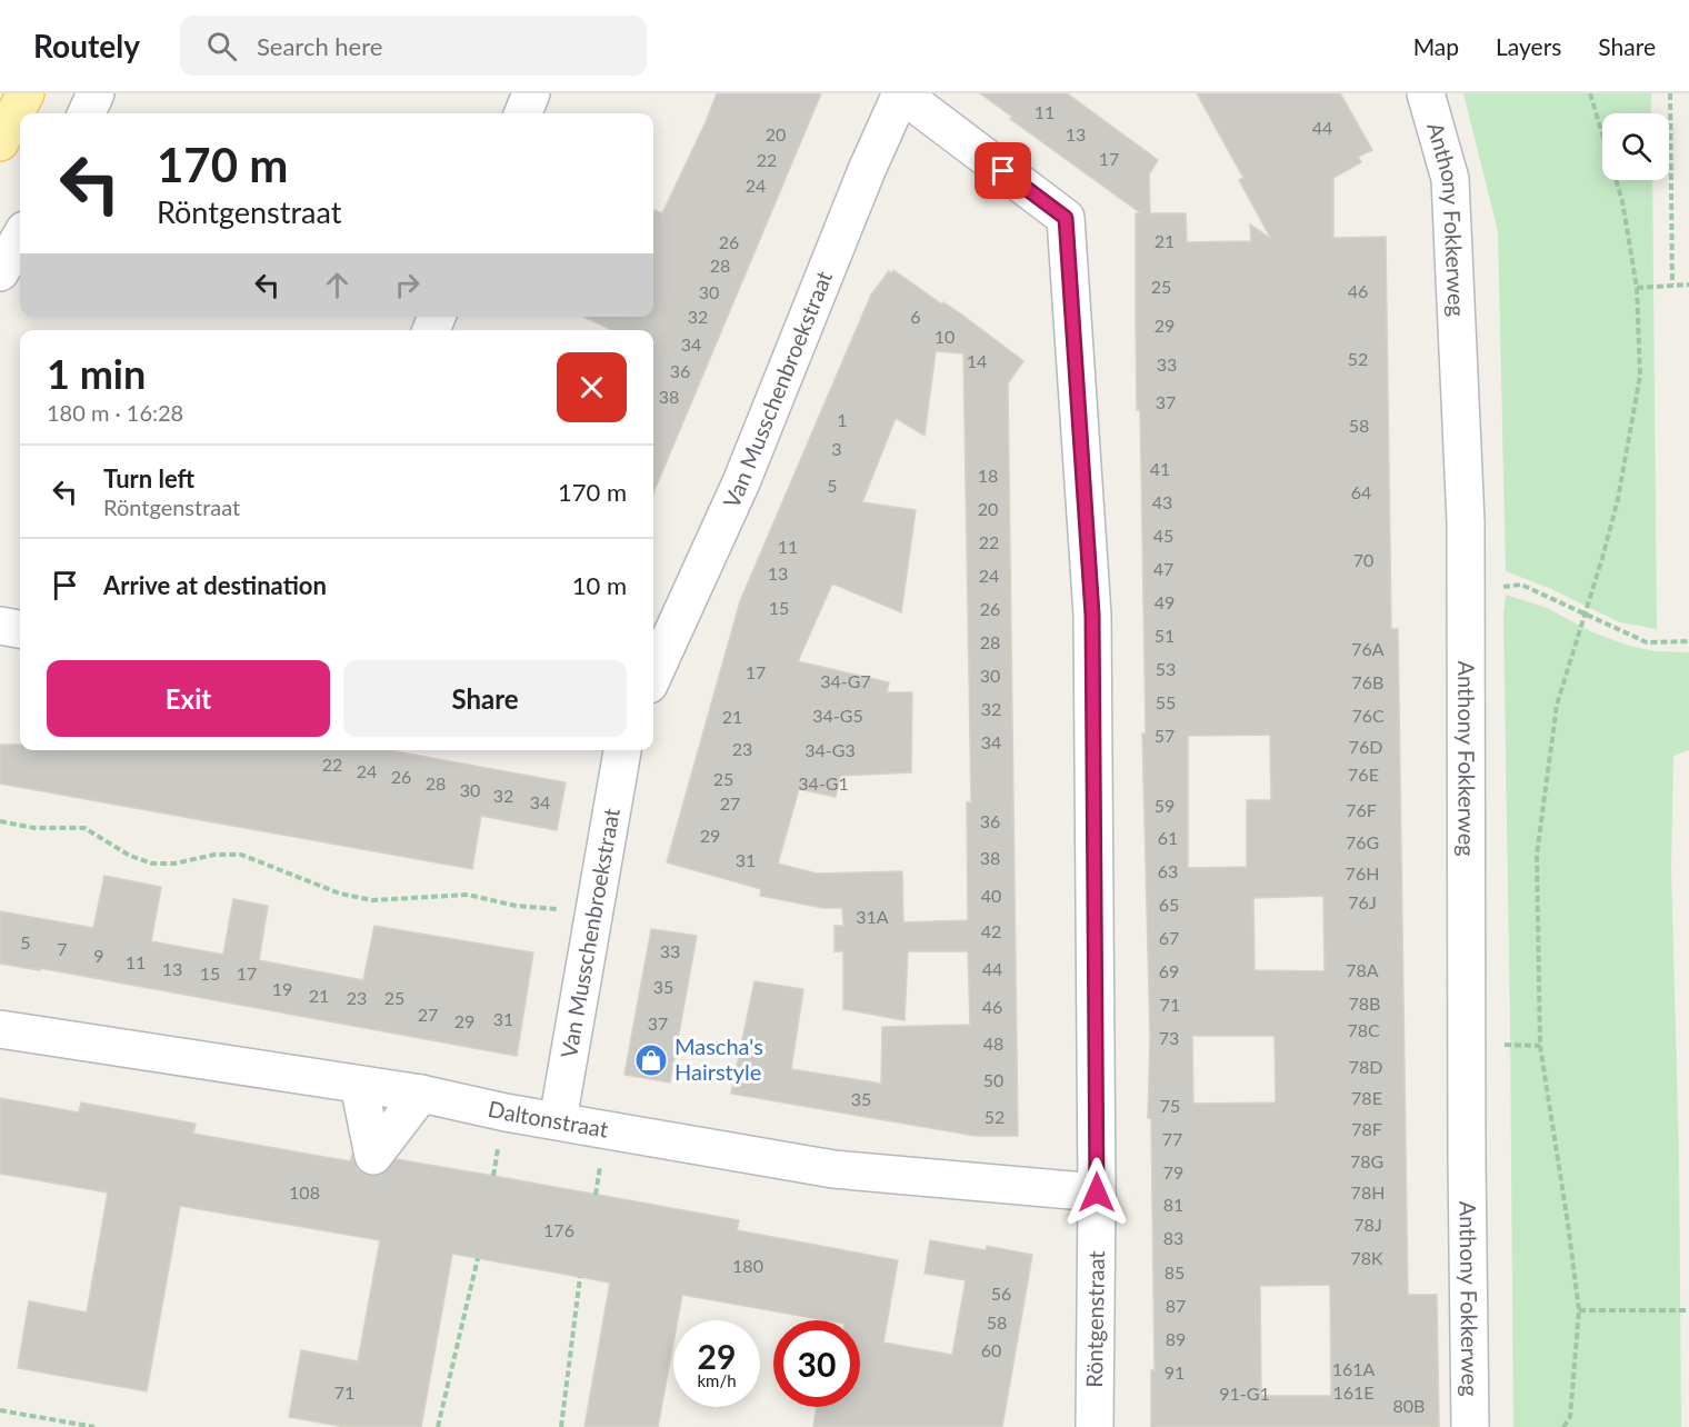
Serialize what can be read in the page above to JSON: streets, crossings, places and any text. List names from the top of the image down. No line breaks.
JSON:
{"streets":{"street":["Anthony Fokkerweg","Van Musschenbroekstraat","Daltonstraat","Röntgenstraat"]},"crossings":[["Van Musschenbroekstraat","Daltonstraat"],["Van Musschenbroekstraat","Röntgenstraat"],["Daltonstraat","Röntgenstraat"]],"places":{"shop":["Mascha's Hairstyle"]},"house_numbers":["11","44","20","13","17","22","24","21","26","28","25","46","30","32","6","29","10","34","52","14","33","36","38","37","1","58","3","41","18","5","64","43","20","45","22","11","70","47","13","24","49","15","26","51","28","76A","53","17","30","34-G7","76B","55","32","34-G5","76C","21","57","34","76D","23","34-G3","22","24","76E","26","25","28","34-G1","30","32","34","27","59","76F","36","29","61","76G","38","31","63","76H","40","76J","65","31A","42","67","5","7","33","9","11","13","44","78A","69","15","17","35","19","21","23","25","78B","71","46","27","31","29","37","78C","73","48","78D","50","78E","35","75","52","78F","77","78G","79","108","78H","81","78J","176","83","78K","180","85","56","87","58","89","60","161A","91","71","161E","91-G1","80B"],"page":{"header":"Routely","search":"Search here","nav":["Map","Layers","Share"],"turn":["170 m","Röntgenstraat"],"heading":["1 min","180 m · 16:28"],"list":[{"name":"Turn left","note":"Röntgenstraat","value":"170 m"},{"name":"Arrive at destination","value":"10 m"}],"buttons":["Exit","Share"],"speed":"29 km/h","limit":"30"}}
